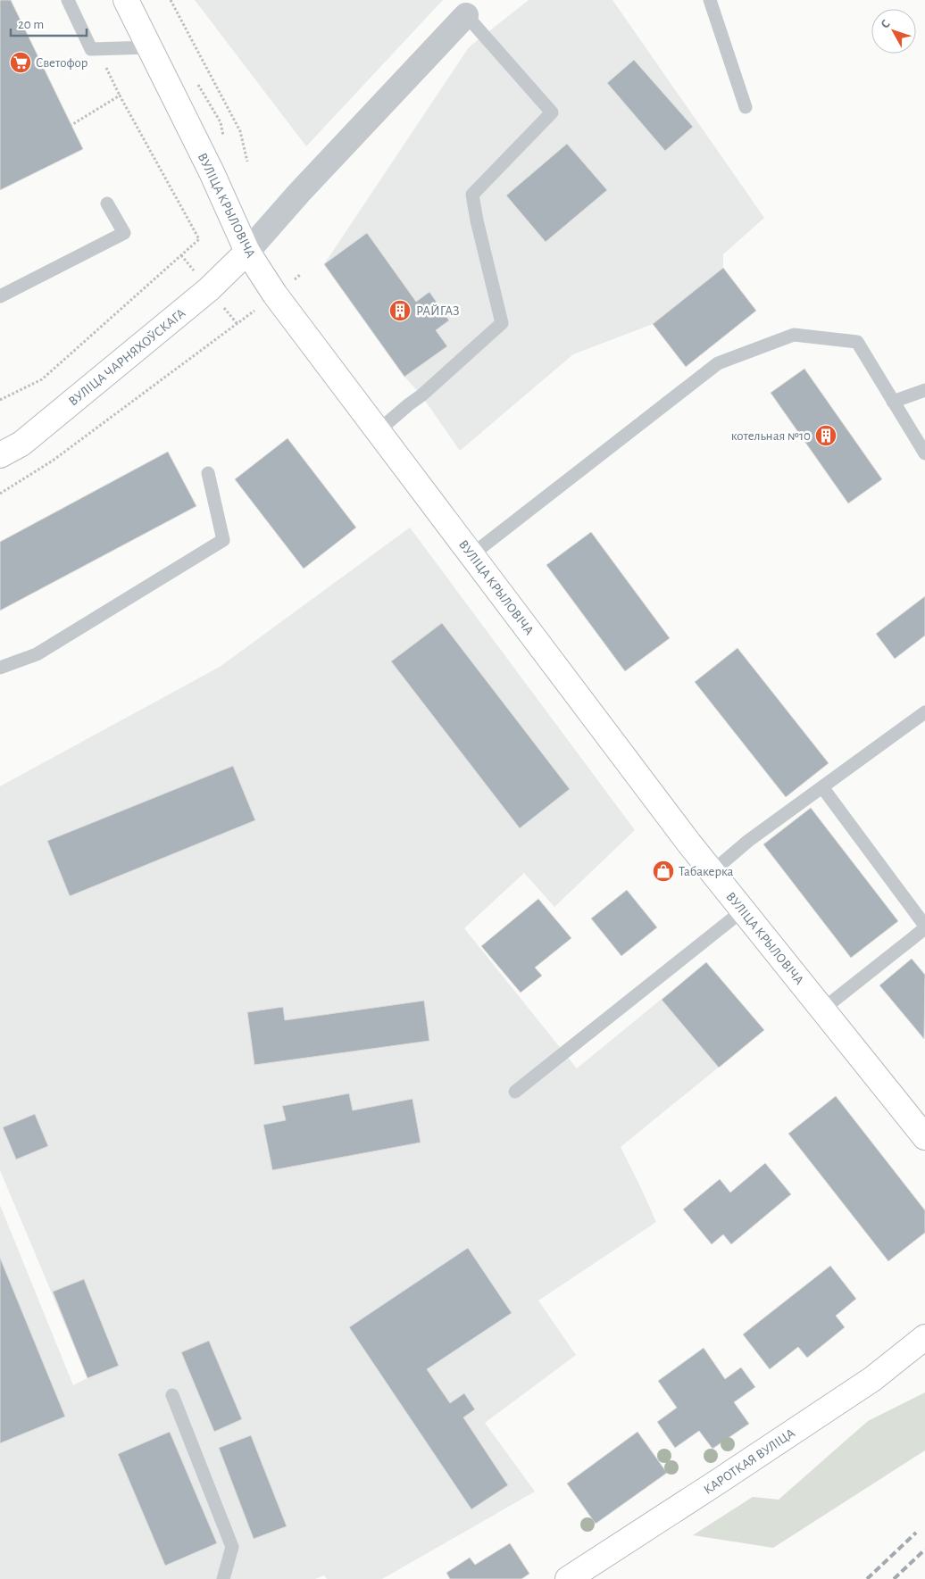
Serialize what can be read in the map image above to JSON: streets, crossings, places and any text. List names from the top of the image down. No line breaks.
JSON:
{"streets":{"main road":["ВУЛІЦА КРЫЛОВІЧА","ВУЛІЦА ЧАРНЯХОЎСКАГА","КАРОТКАЯ ВУЛІЦА"]},"crossings":[["ВУЛІЦА КРЫЛОВІЧА","ВУЛІЦА ЧАРНЯХОЎСКАГА"]],"places":{"supermarket":["Светофор"],"building":["РАЙГАЗ","котельная №10"],"shop":["Табакерка"]},"scale_bar":"20 m","north":"top left"}
